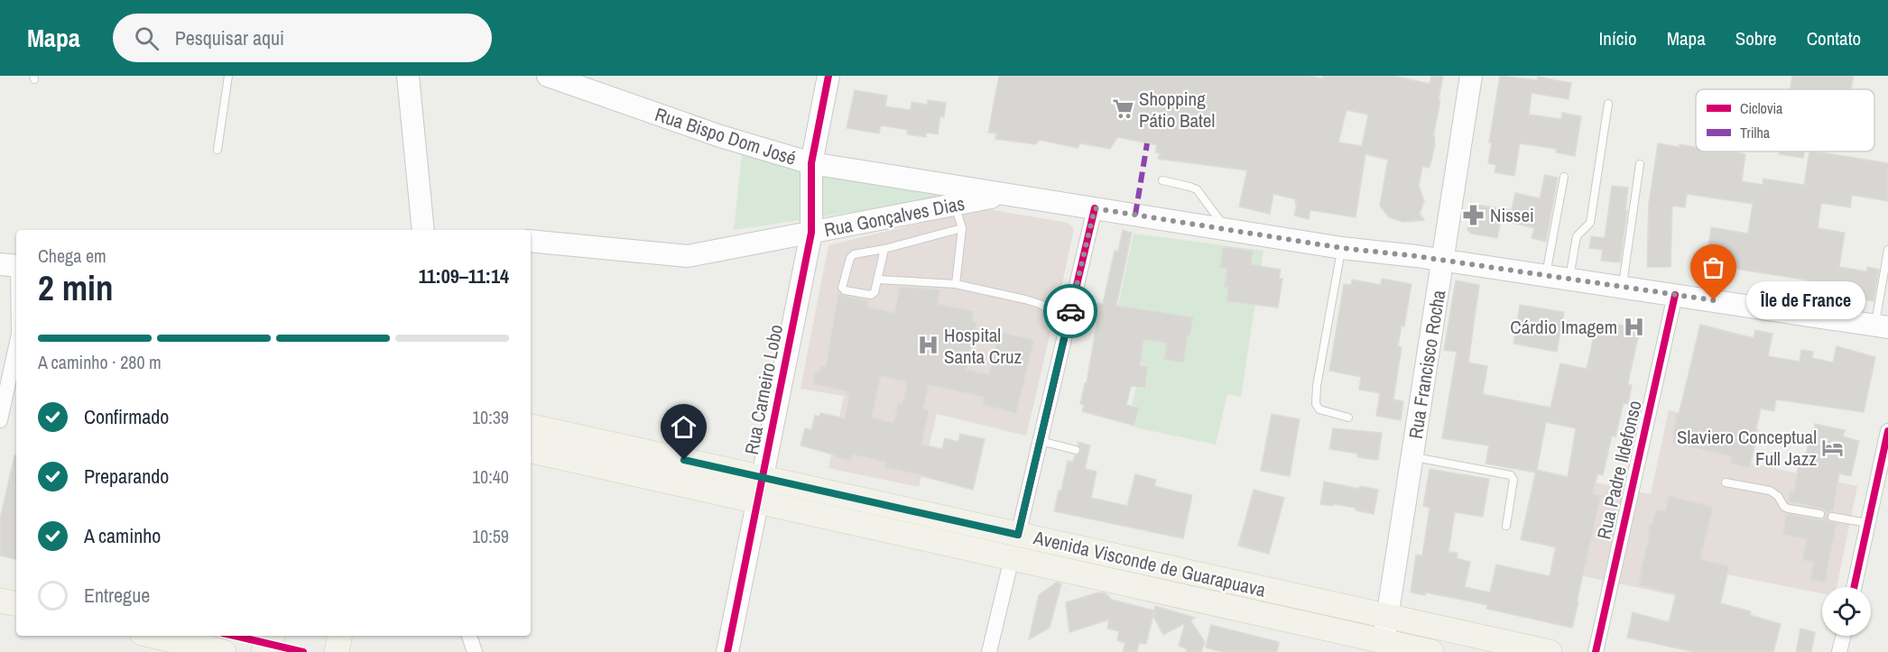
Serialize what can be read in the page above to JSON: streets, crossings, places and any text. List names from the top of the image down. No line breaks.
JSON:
{"streets":{"main road":["Rua Bispo Dom José","Rua Gonçalves Dias","Rua Francisco Rocha","Rua Carneiro Lobo","Avenida Visconde de Guarapuava"],"street":["Rua Padre Ildefonso"]},"crossings":[["Rua Bispo Dom José","Rua Gonçalves Dias"],["Rua Bispo Dom José","Rua Francisco Rocha"],["Rua Bispo Dom José","Rua Carneiro Lobo"],["Rua Bispo Dom José","Rua Padre Ildefonso"],["Rua Gonçalves Dias","Rua Carneiro Lobo"],["Rua Francisco Rocha","Avenida Visconde de Guarapuava"],["Rua Carneiro Lobo","Avenida Visconde de Guarapuava"]],"places":{"supermarket":["Shopping Pátio Batel"],"pharmacy":["Nissei"],"other":["Île de France"],"hospital":["Cárdio Imagem","Hospital Santa Cruz"],"hotel":["Slaviero Conceptual Full Jazz"]},"legend":["Ciclovia","Trilha"],"page":{"header":"Mapa","search":"Pesquisar aqui","nav":["Início","Mapa","Sobre","Contato"],"heading":["2 min","Chega em","11:09–11:14"],"bubble":"Île de France","bar":"A caminho · 280 m","list":[["Confirmado","10:39"],["Preparando","10:40"],["A caminho","10:59"],"Entregue"]}}
